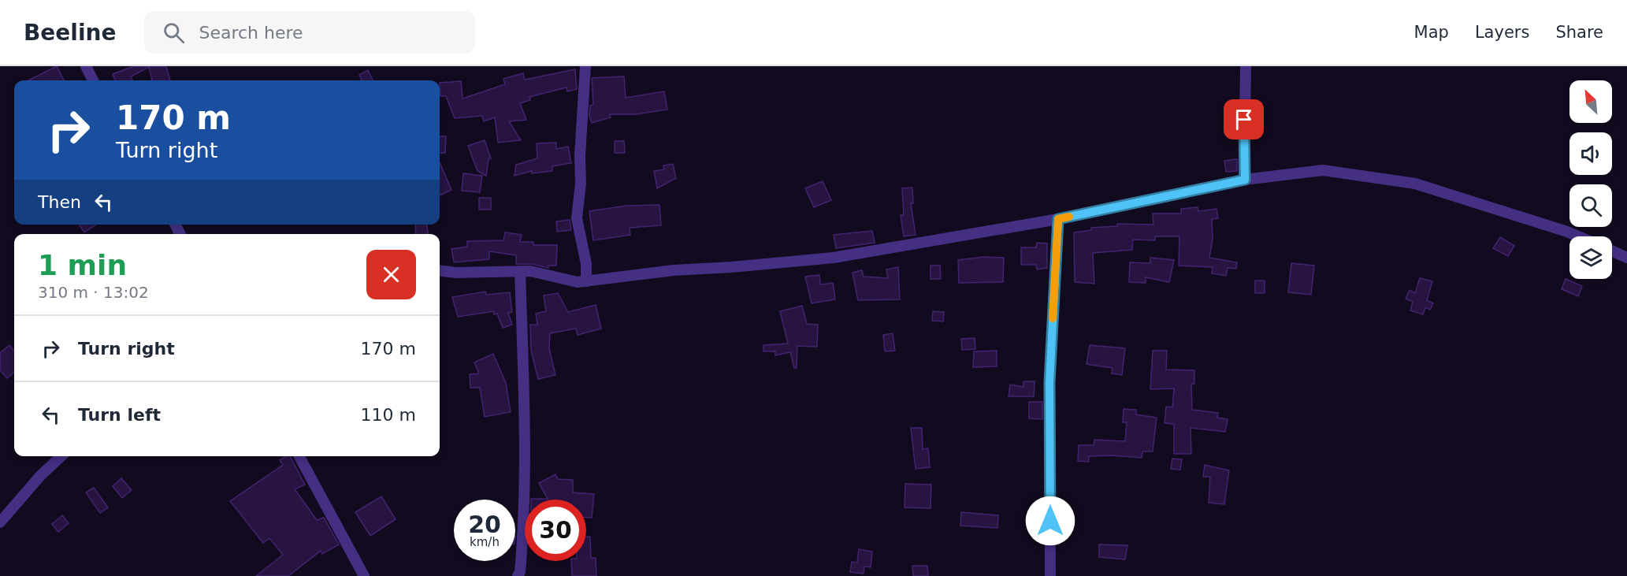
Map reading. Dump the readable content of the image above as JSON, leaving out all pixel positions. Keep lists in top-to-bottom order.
{
  "north": "top left",
  "page": {
    "header": "Beeline",
    "search": "Search here",
    "nav": ["Map", "Layers", "Share"],
    "turn": ["170 m", "Turn right"],
    "then": "Then",
    "heading": ["1 min", "310 m · 13:02"],
    "list": [
      {
        "name": "Turn right",
        "value": "170 m"
      },
      {
        "name": "Turn left",
        "value": "110 m"
      }
    ],
    "speed": "20 km/h",
    "limit": "30"
  }
}
